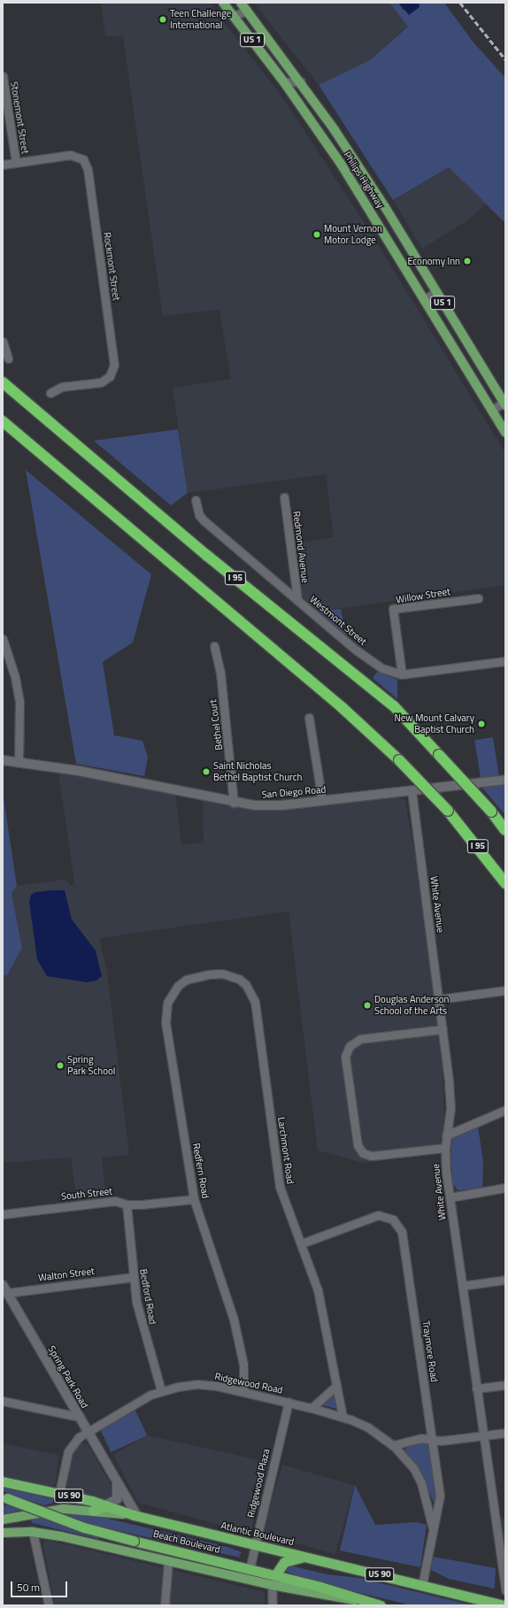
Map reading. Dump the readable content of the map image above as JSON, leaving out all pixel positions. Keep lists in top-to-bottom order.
{
  "streets": {
    "highway": [
      "I 95",
      "US 90",
      "Atlantic Boulevard",
      "Beach Boulevard"
    ],
    "main road": ["US 1", "Philips Highway"],
    "street": [
      "Stonemont Street",
      "Rockmont Street",
      "Redmond Avenue",
      "Willow Street",
      "Westmont Street",
      "Bethel Court",
      "San Diego Road",
      "White Avenue",
      "Larchmont Road",
      "Redfern Road",
      "South Street",
      "Walton Street",
      "Bedford Road",
      "Traymore Road",
      "Spring Park Road",
      "Ridgewood Road",
      "Ridgewood Plaza"
    ]
  },
  "crossings": [
    ["Stonemont Street", "Rockmont Street"],
    ["Redmond Avenue", "Westmont Street"],
    ["Willow Street", "Westmont Street"],
    ["Bethel Court", "San Diego Road"],
    ["San Diego Road", "White Avenue"],
    ["Larchmont Road", "Redfern Road"],
    ["Larchmont Road", "Traymore Road"],
    ["Larchmont Road", "Ridgewood Road"],
    ["Redfern Road", "South Street"],
    ["Redfern Road", "Ridgewood Road"],
    ["South Street", "Bedford Road"],
    ["Walton Street", "Bedford Road"],
    ["Walton Street", "Spring Park Road"],
    ["Bedford Road", "Ridgewood Road"],
    ["Traymore Road", "Ridgewood Road"],
    ["Traymore Road", "Atlantic Boulevard"],
    ["Spring Park Road", "Ridgewood Road"],
    ["Spring Park Road", "US 90"],
    ["Spring Park Road", "Atlantic Boulevard"],
    ["Ridgewood Road", "Ridgewood Plaza"],
    ["Ridgewood Road", "US 90"],
    ["Ridgewood Plaza", "Atlantic Boulevard"],
    ["Ridgewood Plaza", "Beach Boulevard"],
    ["US 90", "Atlantic Boulevard"],
    ["US 90", "Beach Boulevard"]
  ],
  "places": [
    "Teen Challenge International",
    "Mount Vernon Motor Lodge",
    "Economy Inn",
    "New Mount Calvary Baptist Church",
    "Saint Nicholas Bethel Baptist Church",
    "Douglas Anderson School of the Arts",
    "Spring Park School"
  ],
  "scale_bar": "50 m"
}
